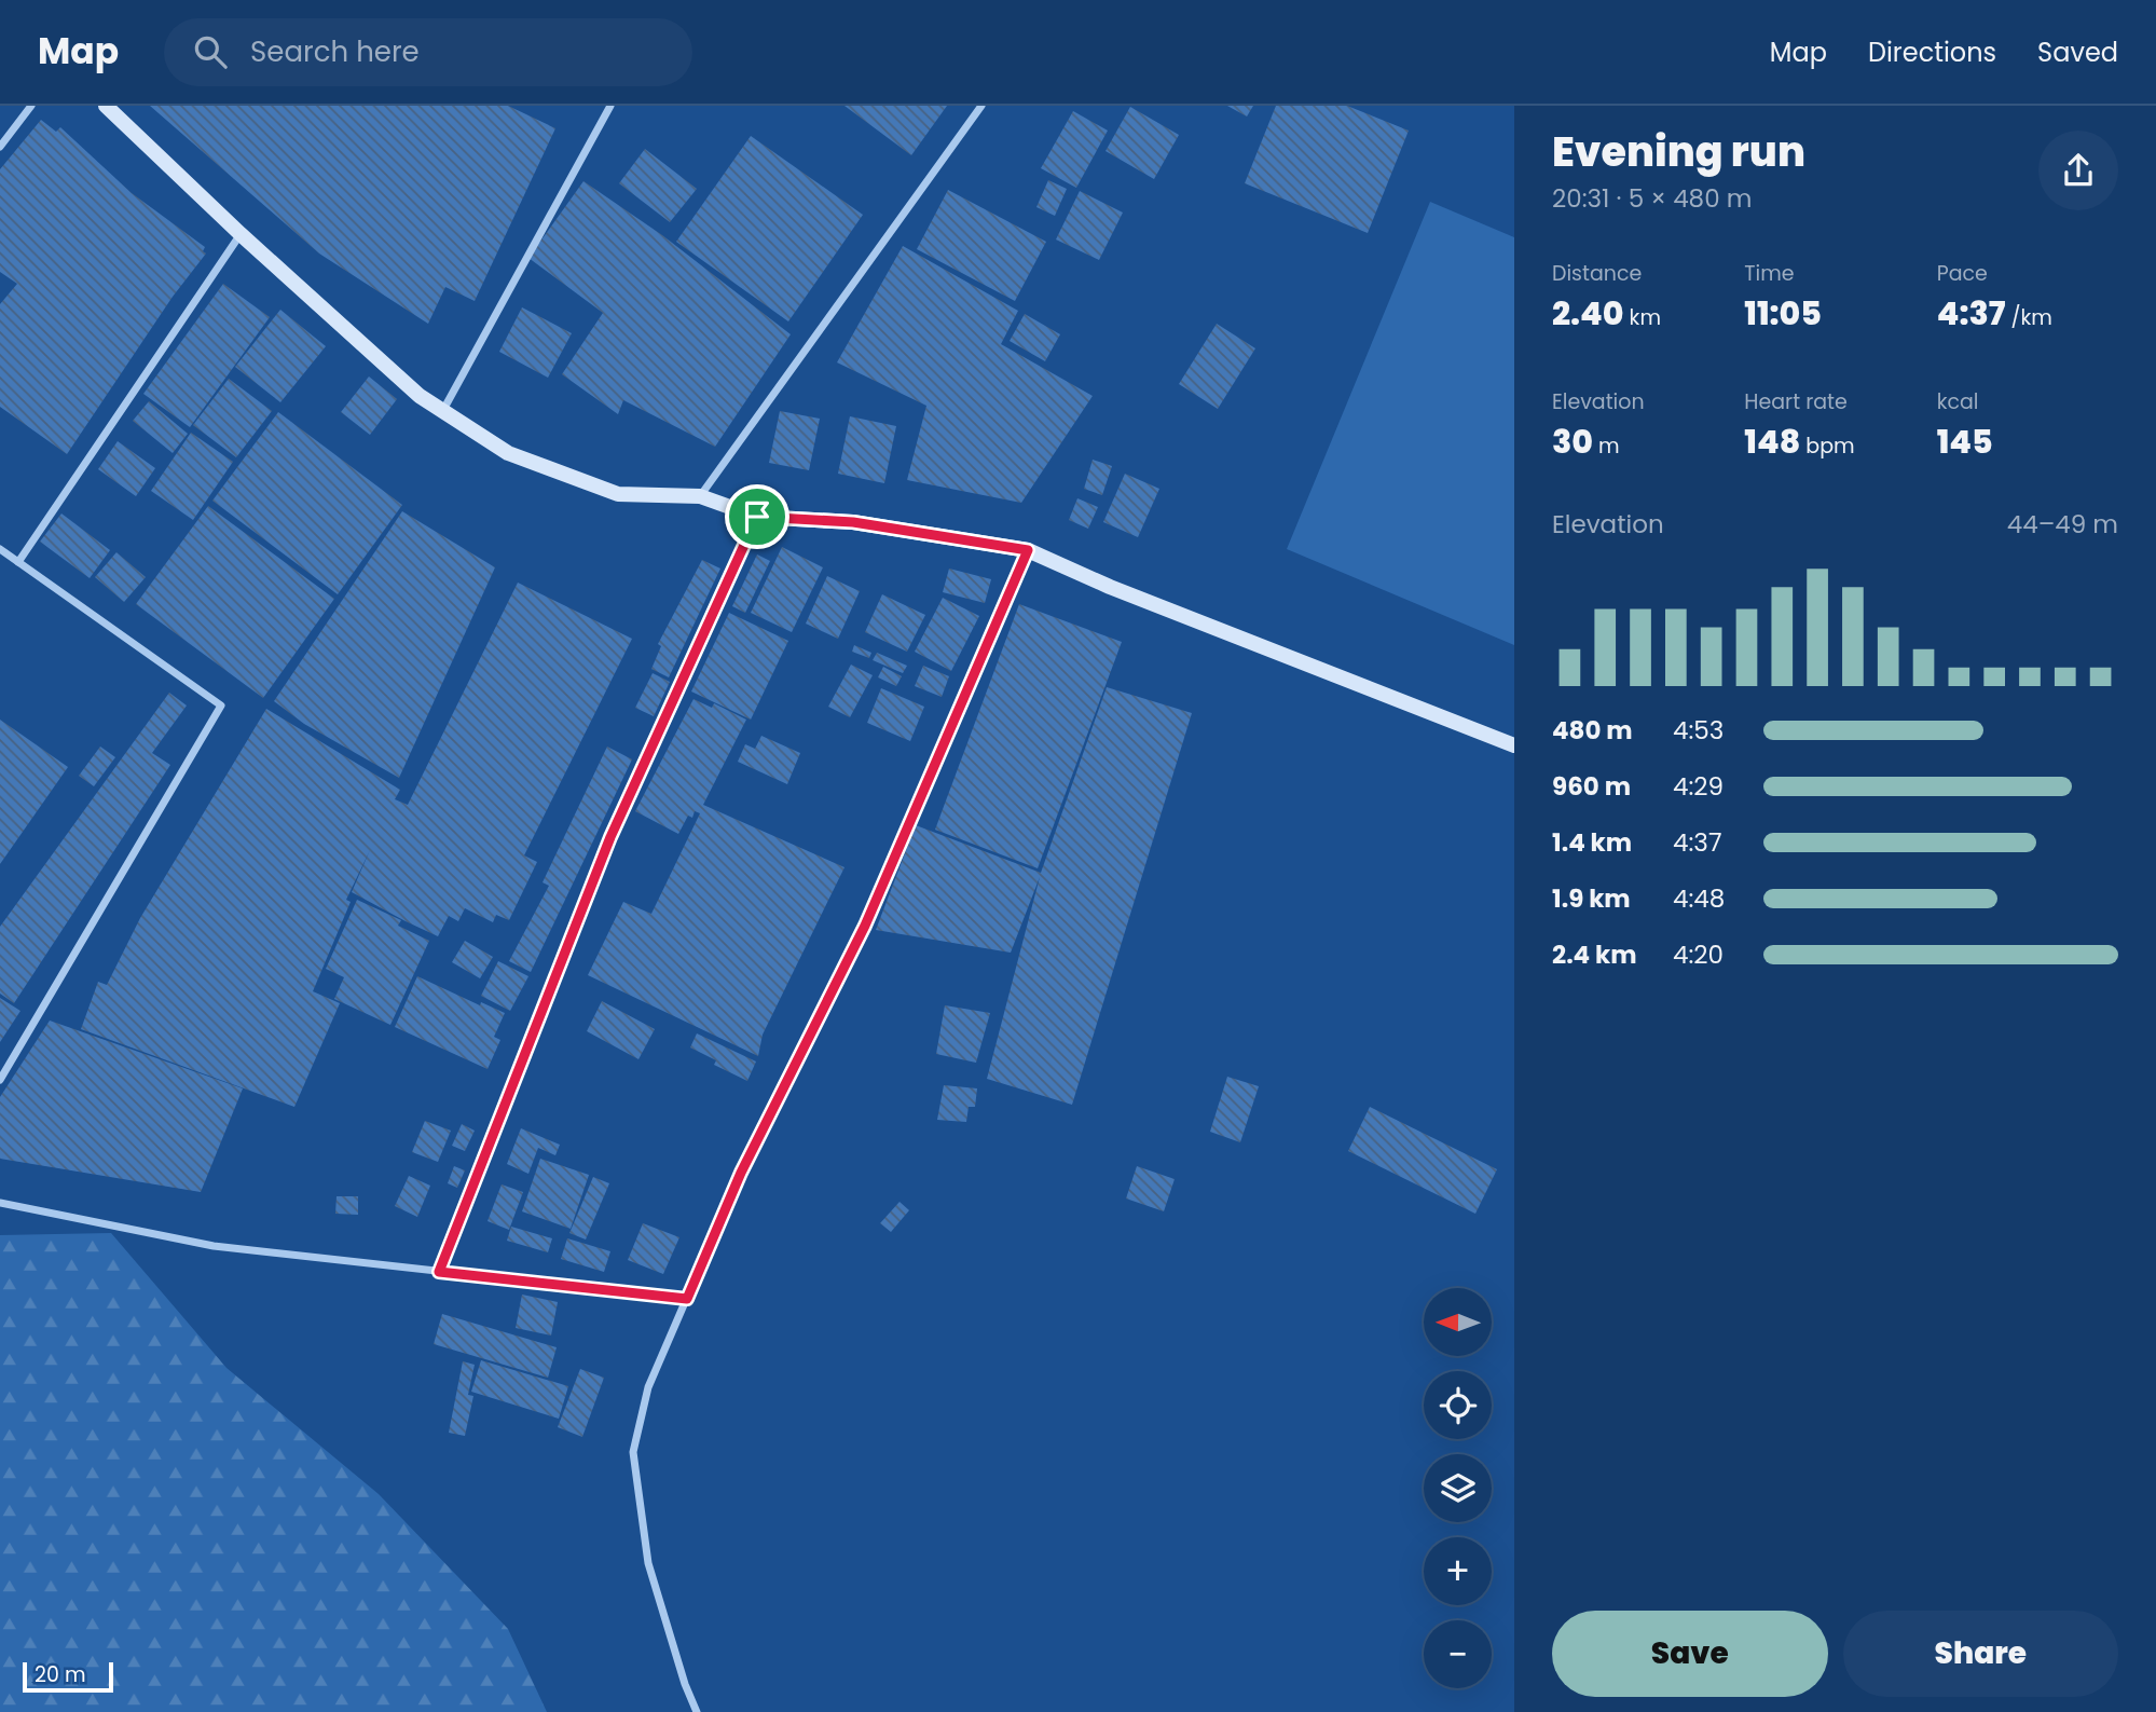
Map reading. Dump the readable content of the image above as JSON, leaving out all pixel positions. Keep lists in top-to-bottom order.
{
  "scale_bar": "20 m",
  "north": "left",
  "page": {
    "header": "Map",
    "search": "Search here",
    "nav": ["Map", "Directions", "Saved"],
    "heading": ["Evening run", "20:31 · 5 × 480 m"],
    "stats": [
      ["Distance", "2.40 km"],
      ["Time", "11:05"],
      ["Pace", "4:37 /km"],
      ["Elevation", "30 m"],
      ["Heart rate", "148 bpm"],
      ["kcal", "145"]
    ],
    "chart": ["Elevation", "44–49 m"],
    "list": [
      {
        "name": "480 m",
        "note": "4:53"
      },
      {
        "name": "960 m",
        "note": "4:29"
      },
      {
        "name": "1.4 km",
        "note": "4:37"
      },
      {
        "name": "1.9 km",
        "note": "4:48"
      },
      {
        "name": "2.4 km",
        "note": "4:20"
      }
    ],
    "map_buttons": ["+", "−"],
    "buttons": ["Save", "Share"],
    "scale": "20 m"
  }
}
